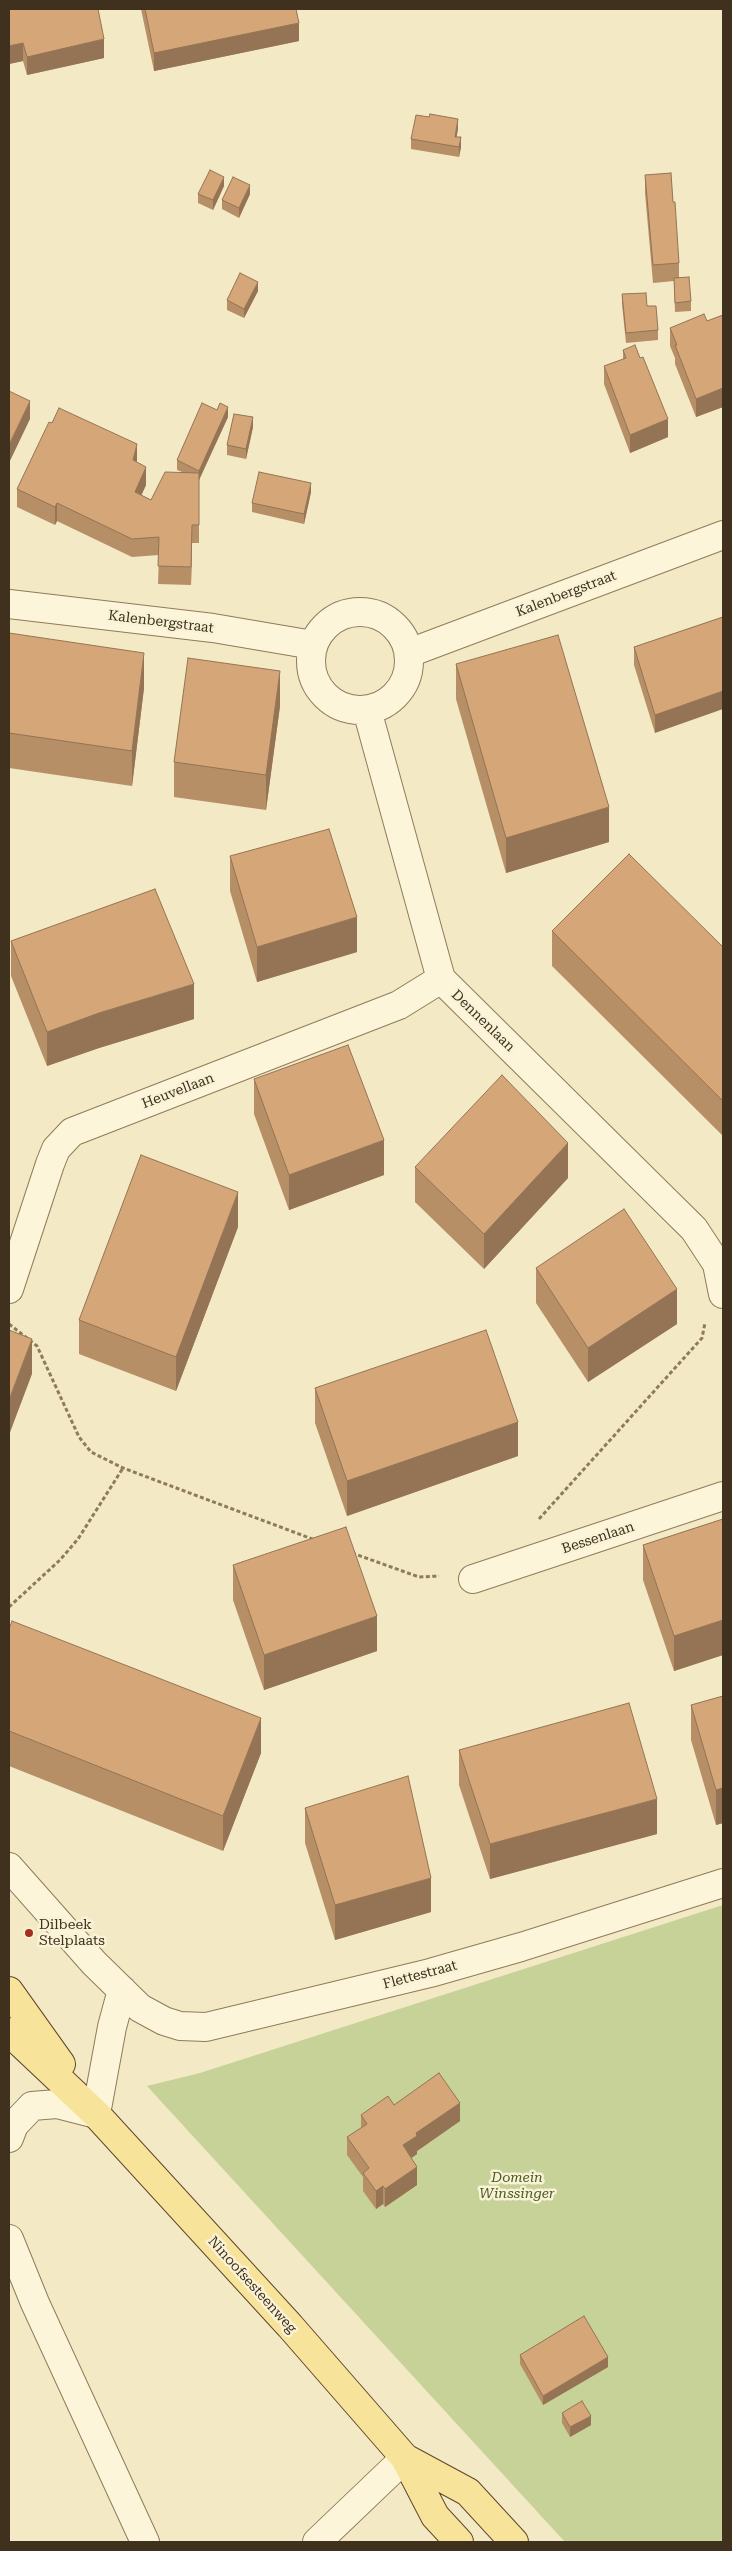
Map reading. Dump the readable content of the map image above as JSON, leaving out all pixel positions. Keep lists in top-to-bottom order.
{
  "streets": {
    "main road": ["Ninoofsesteenweg"],
    "street": [
      "Kalenbergstraat",
      "Dennenlaan",
      "Heuvellaan",
      "Bessenlaan",
      "Flettestraat"
    ]
  },
  "crossings": [
    ["Kalenbergstraat", "Dennenlaan"],
    ["Dennenlaan", "Heuvellaan"]
  ],
  "parks": ["Domein Winssinger"],
  "places": ["Dilbeek Stelplaats"]
}
